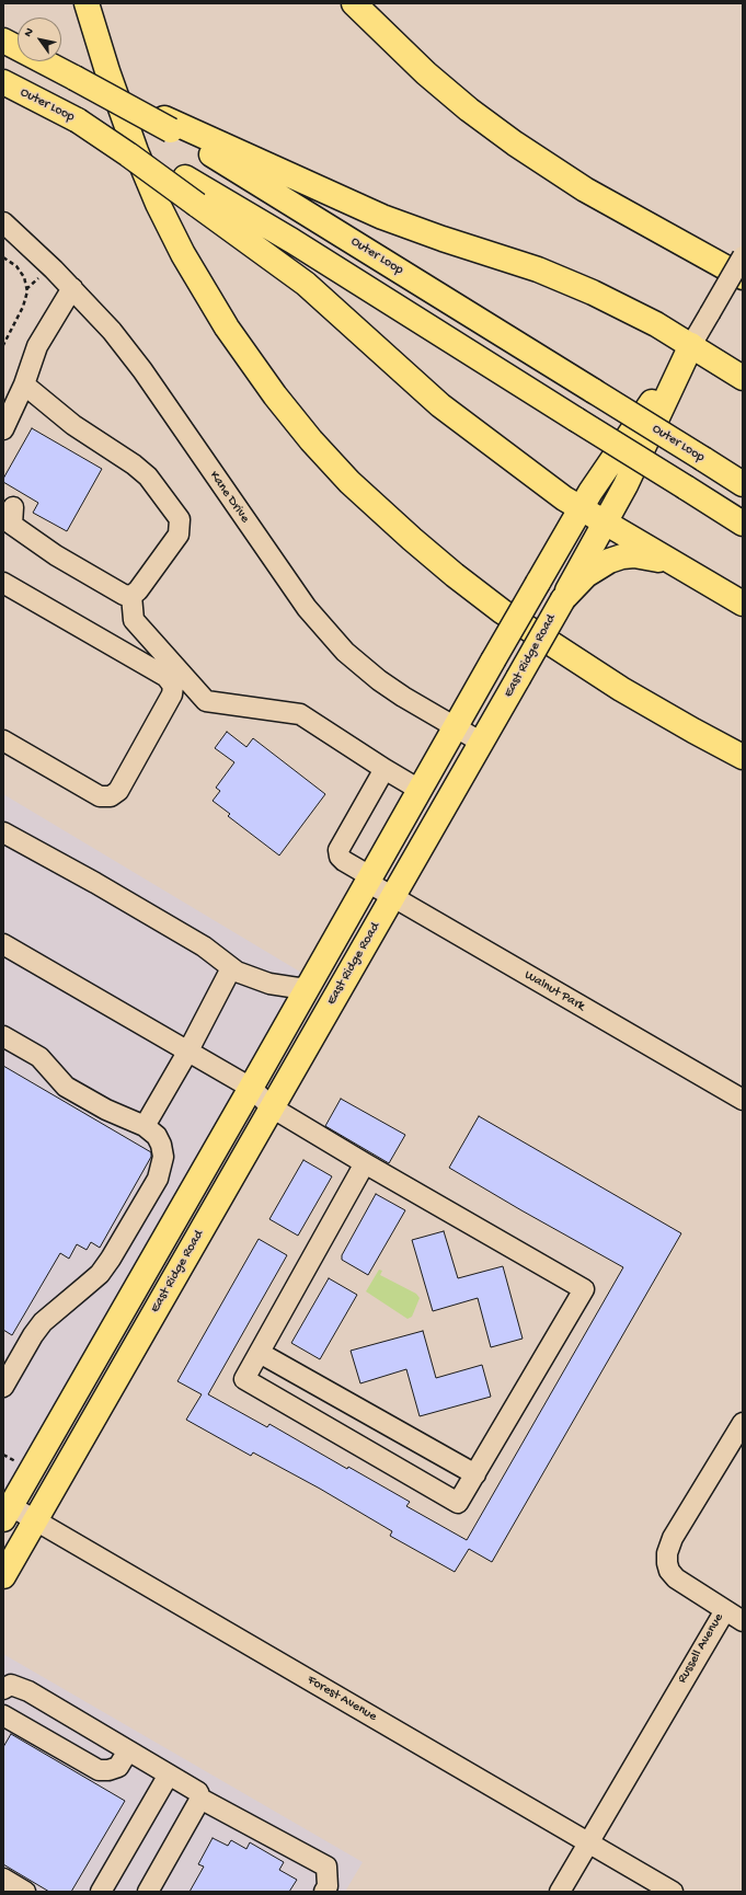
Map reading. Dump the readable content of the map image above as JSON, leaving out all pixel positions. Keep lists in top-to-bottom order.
{
  "streets": {
    "main road": ["Outer Loop", "East Ridge Road"],
    "street": [
      "Kane Drive",
      "Walnut Park",
      "Russell Avenue",
      "Forest Avenue"
    ]
  },
  "crossings": [
    ["Kane Drive", "East Ridge Road"],
    ["East Ridge Road", "Walnut Park"],
    ["East Ridge Road", "Forest Avenue"],
    ["Russell Avenue", "Forest Avenue"]
  ],
  "north": "top left"
}
